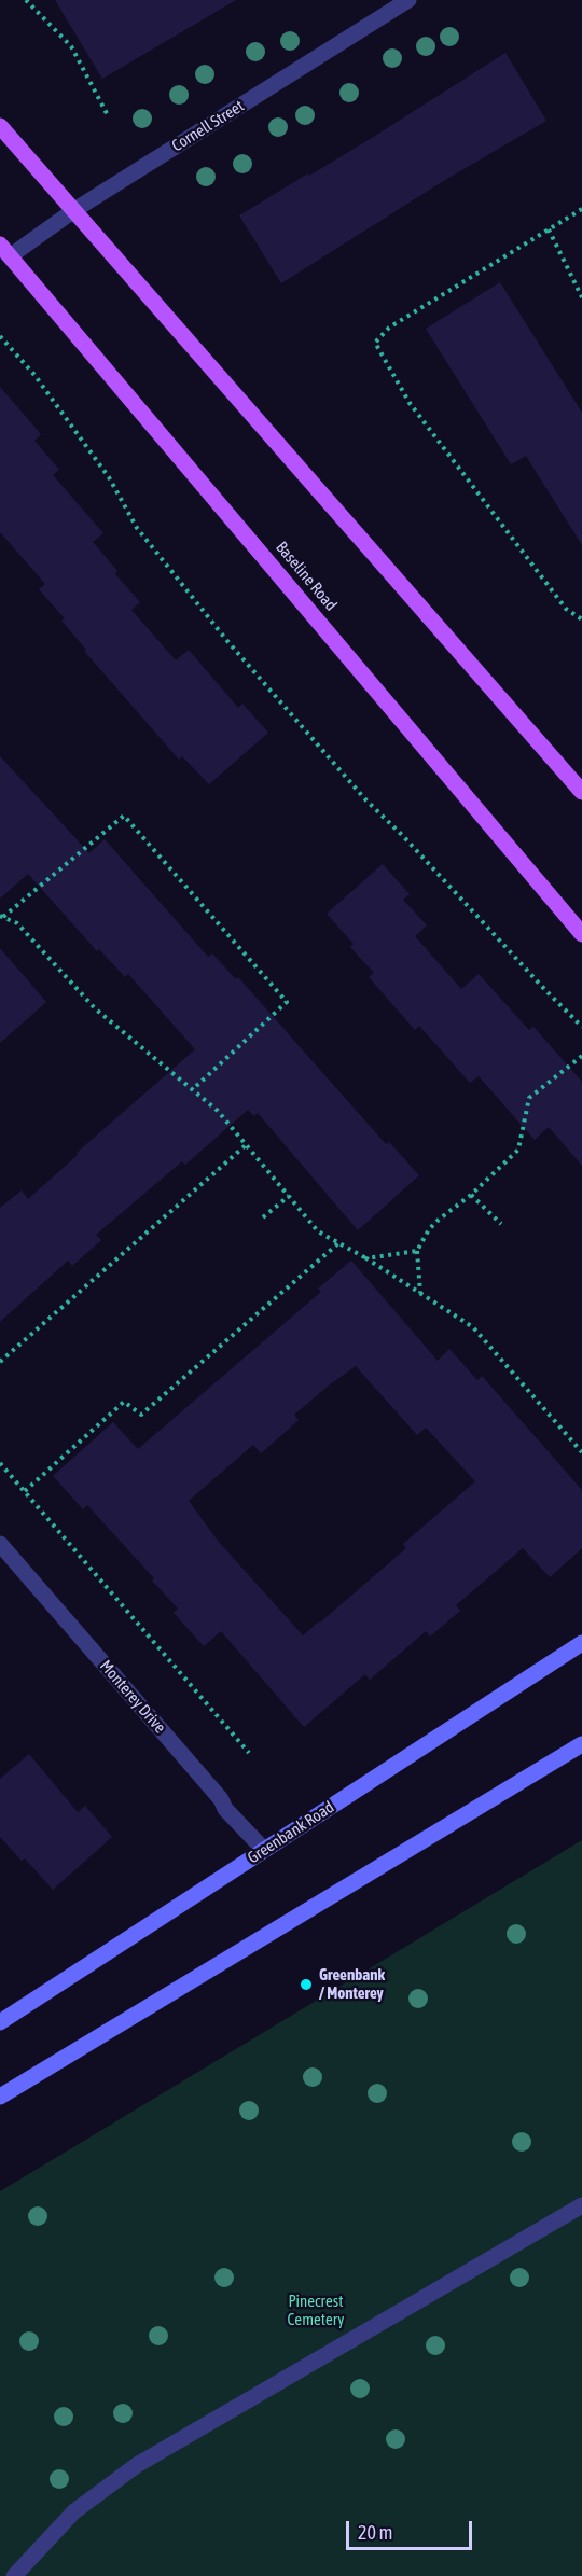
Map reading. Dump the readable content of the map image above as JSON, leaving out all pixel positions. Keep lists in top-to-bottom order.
{
  "streets": {
    "main road": ["Baseline Road", "Greenbank Road"],
    "street": ["Cornell Street", "Monterey Drive"]
  },
  "crossings": [
    ["Cornell Street", "Baseline Road"],
    ["Monterey Drive", "Greenbank Road"]
  ],
  "parks": ["Pinecrest Cemetery"],
  "places": ["Greenbank / Monterey"],
  "scale_bar": "20 m"
}
